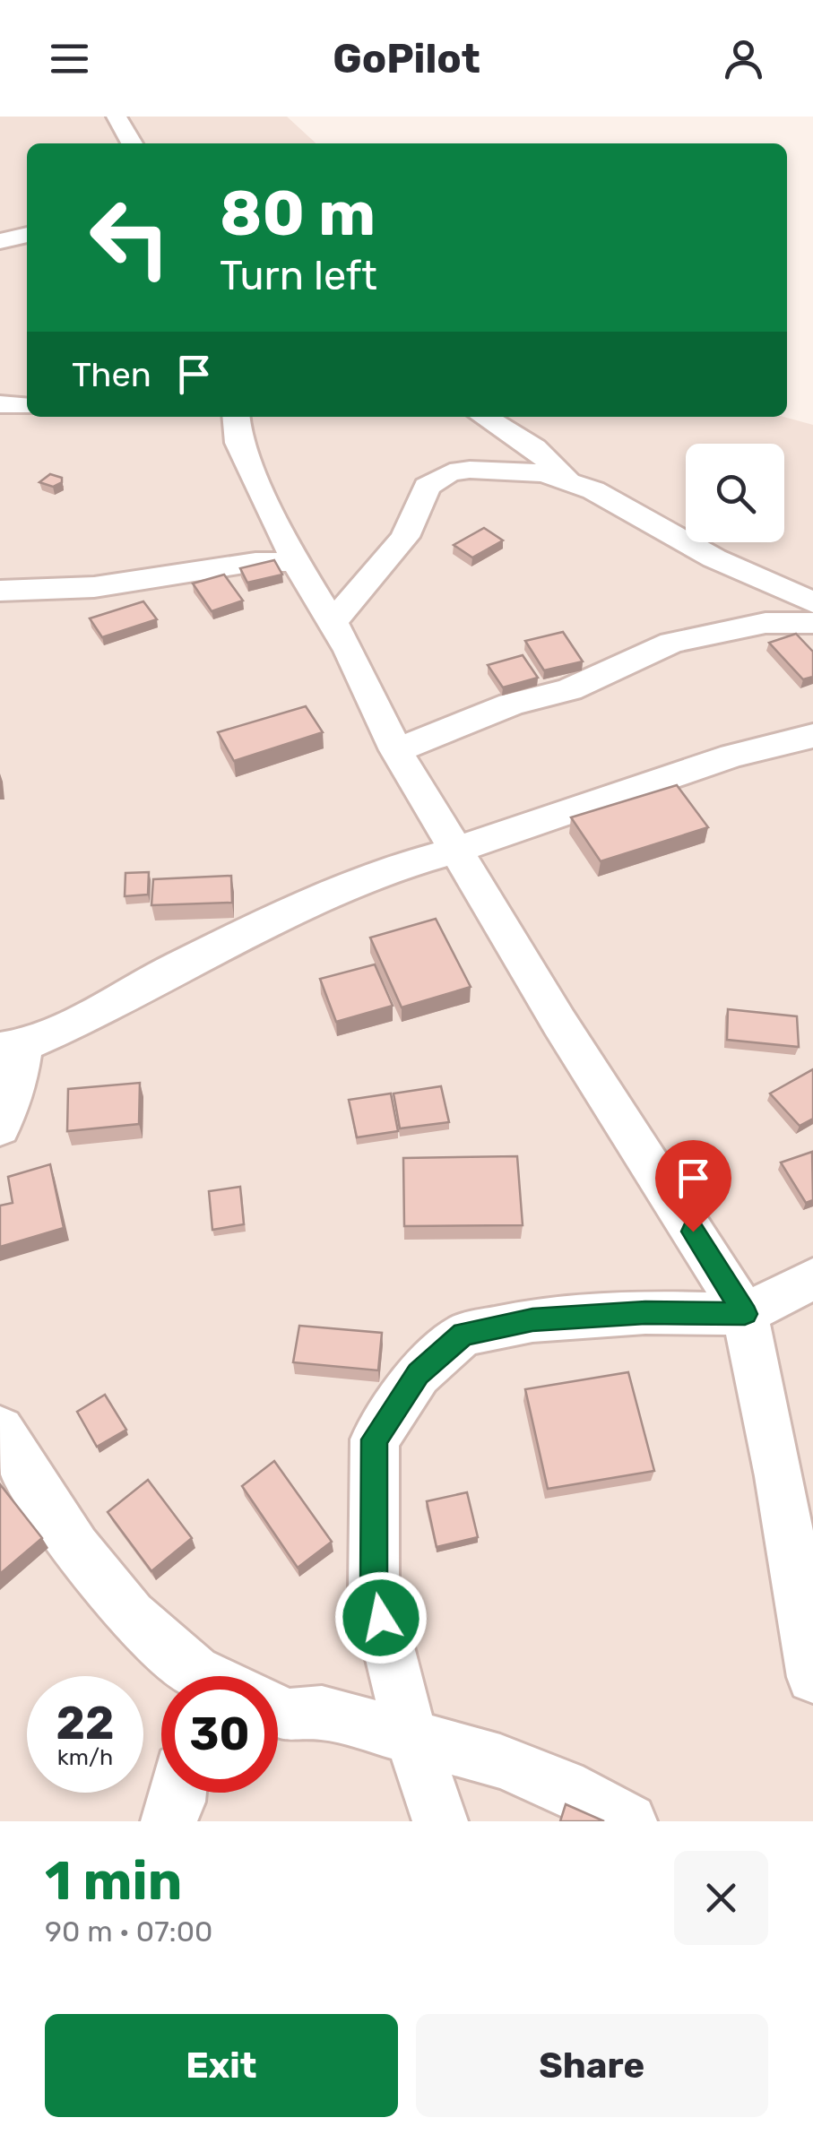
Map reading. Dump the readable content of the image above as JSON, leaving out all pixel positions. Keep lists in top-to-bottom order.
{
  "page": {
    "header": "GoPilot",
    "turn": ["80 m", "Turn left"],
    "then": "Then",
    "speed": "22 km/h",
    "limit": "30",
    "heading": ["1 min", "90 m · 07:00"],
    "buttons": ["Exit", "Share"]
  }
}
